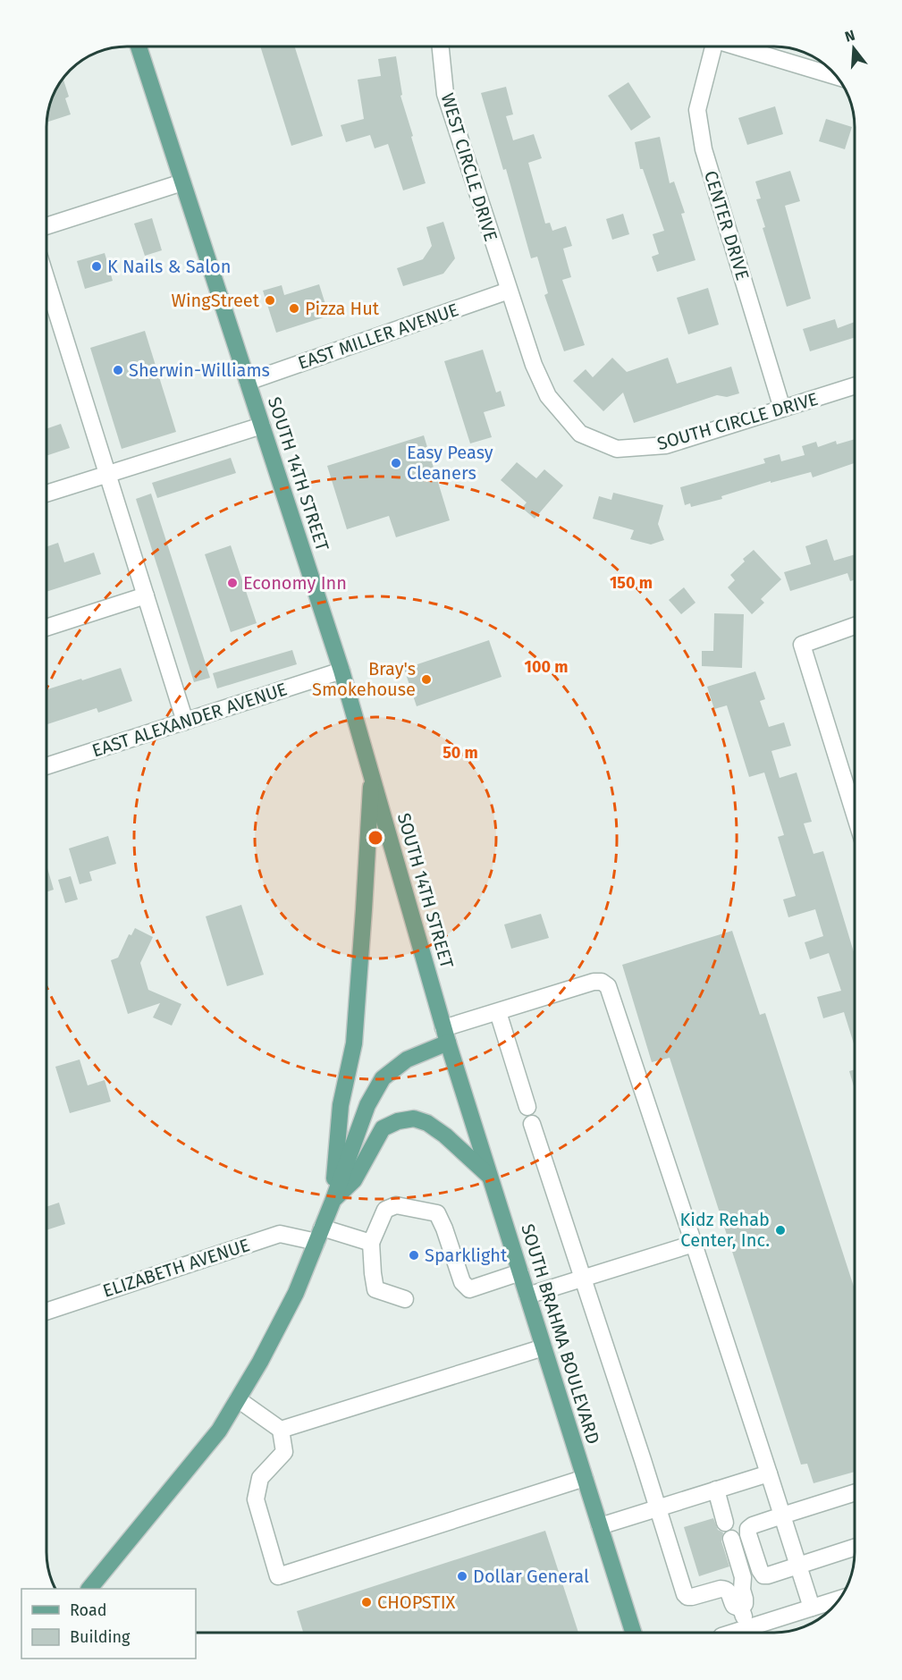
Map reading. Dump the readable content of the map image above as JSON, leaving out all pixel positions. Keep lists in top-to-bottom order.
{
  "streets": {
    "main road": ["SOUTH 14TH STREET", "SOUTH BRAHMA BOULEVARD"],
    "street": [
      "WEST CIRCLE DRIVE",
      "CENTER DRIVE",
      "EAST MILLER AVENUE",
      "SOUTH CIRCLE DRIVE",
      "EAST ALEXANDER AVENUE",
      "ELIZABETH AVENUE"
    ]
  },
  "crossings": [
    ["WEST CIRCLE DRIVE", "EAST MILLER AVENUE"],
    ["WEST CIRCLE DRIVE", "SOUTH CIRCLE DRIVE"],
    ["CENTER DRIVE", "SOUTH CIRCLE DRIVE"],
    ["EAST MILLER AVENUE", "SOUTH CIRCLE DRIVE"],
    ["EAST MILLER AVENUE", "SOUTH 14TH STREET"],
    ["SOUTH 14TH STREET", "EAST ALEXANDER AVENUE"],
    ["SOUTH 14TH STREET", "SOUTH BRAHMA BOULEVARD"]
  ],
  "places": [
    "K Nails & Salon",
    "WingStreet",
    "Pizza Hut",
    "Sherwin-Williams",
    "Easy Peasy Cleaners",
    "Economy Inn",
    "Bray's Smokehouse",
    "Kidz Rehab Center, Inc.",
    "Sparklight",
    "Dollar General",
    "CHOPSTIX"
  ],
  "legend": ["Road", "Building"],
  "north": "top",
  "rings": ["150 m", "100 m", "50 m"]
}
